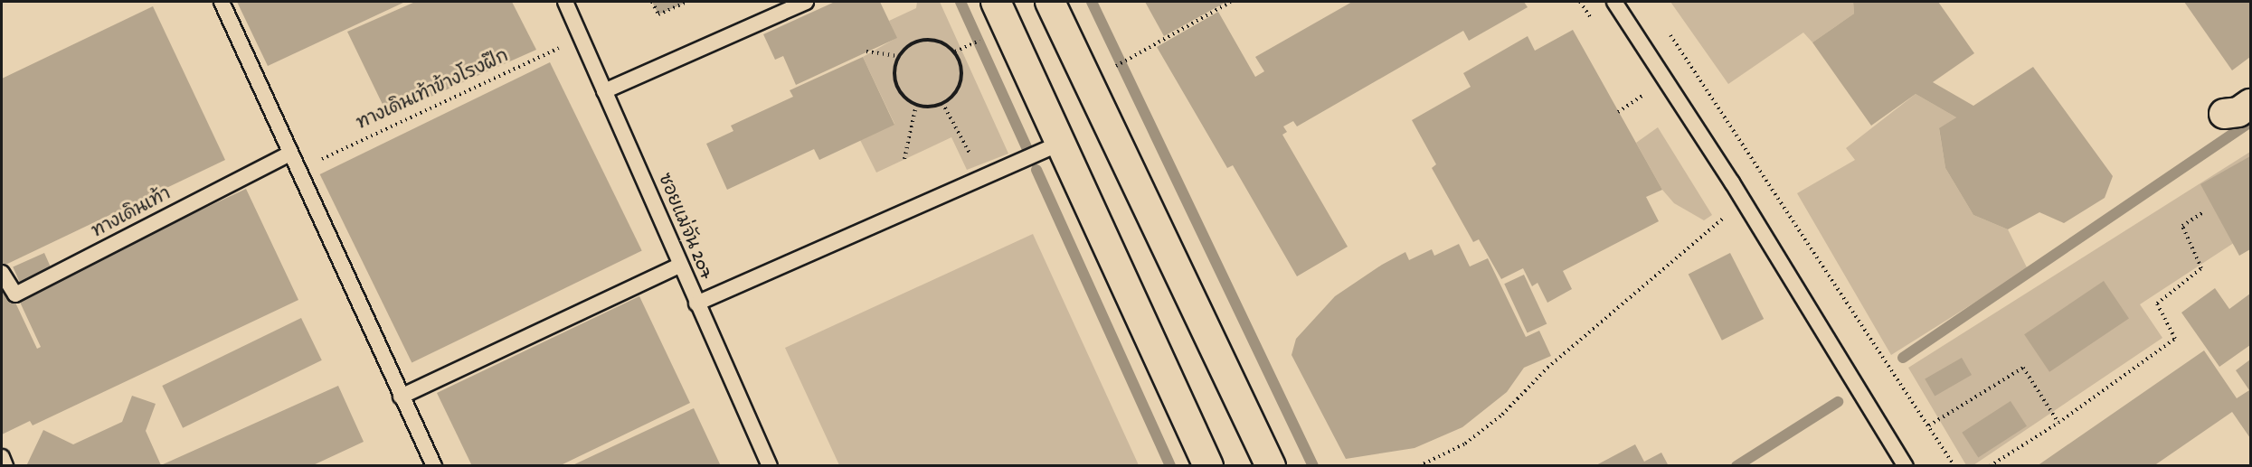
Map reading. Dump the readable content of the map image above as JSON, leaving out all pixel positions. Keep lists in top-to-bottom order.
{
  "streets": {
    "lane": ["ทางเดินเท้า", "ซอยแม่จัน 207"],
    "path": ["ทางเดินเท้าข้างโรงฝึก"]
  },
  "crossings": [
    ["ทางเดินเท้าข้างโรงฝึก", "ซอยแม่จัน 207"]
  ]
}
